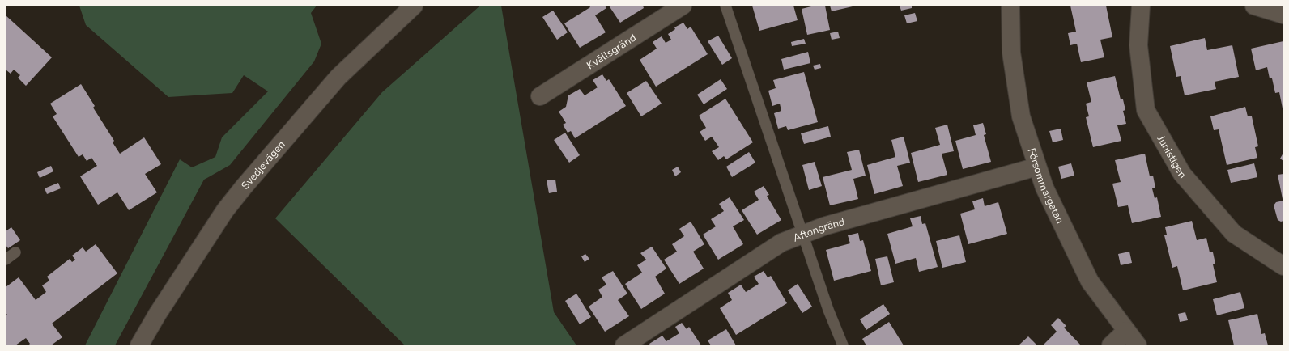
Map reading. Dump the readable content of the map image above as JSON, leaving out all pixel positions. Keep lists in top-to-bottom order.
{
  "streets": {
    "street": [
      "Kvällsgränd",
      "Junistigen",
      "Svedjevägen",
      "Försommargatan",
      "Aftongränd"
    ]
  },
  "crossings": [
    ["Försommargatan", "Aftongränd"]
  ]
}
